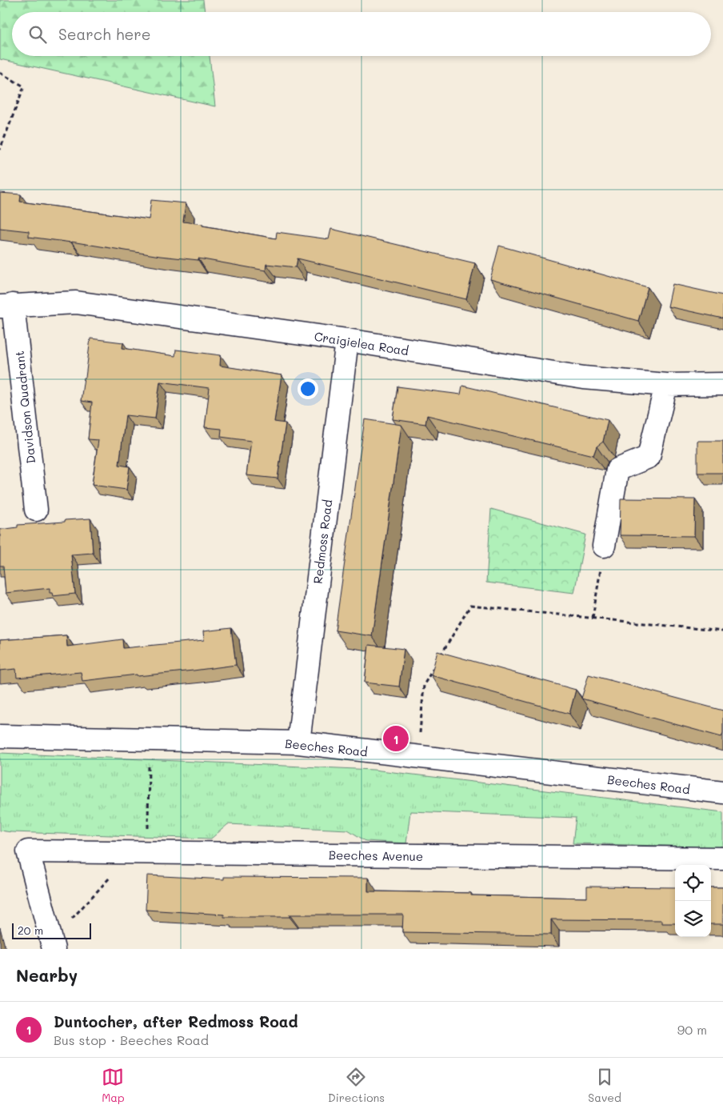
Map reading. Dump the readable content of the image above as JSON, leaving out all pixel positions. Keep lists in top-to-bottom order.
{
  "streets": {
    "street": [
      "Craigielea Road",
      "Davidson Quadrant",
      "Redmoss Road",
      "Beeches Road",
      "Beeches Avenue"
    ]
  },
  "crossings": [
    ["Craigielea Road", "Davidson Quadrant"],
    ["Craigielea Road", "Redmoss Road"],
    ["Redmoss Road", "Beeches Road"]
  ],
  "scale_bar": "20 m",
  "page": {
    "search": "Search here",
    "pins": "1",
    "scale": "20 m",
    "heading": "Nearby",
    "list": [
      {
        "mark": "1",
        "name": "Duntocher, after Redmoss Road",
        "note": "Bus stop · Beeches Road",
        "value": "90 m"
      }
    ],
    "nav": ["Map", "Directions", "Saved"]
  }
}
